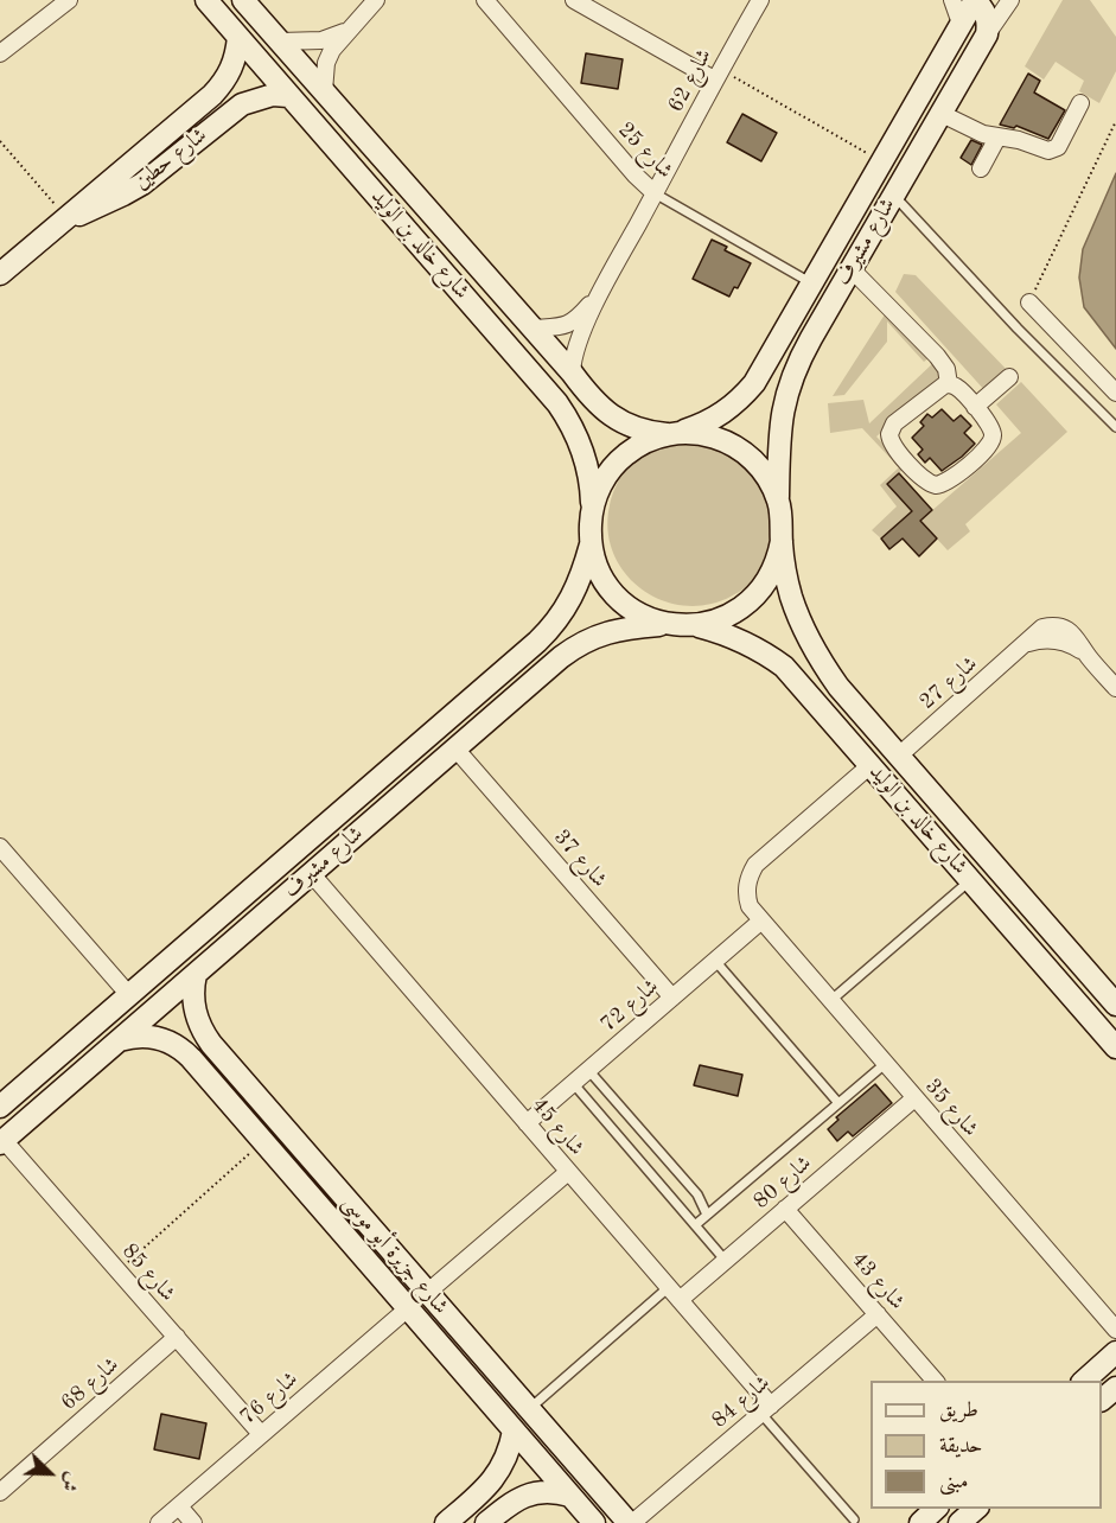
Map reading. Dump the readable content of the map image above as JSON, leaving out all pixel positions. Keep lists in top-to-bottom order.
{
  "streets": {
    "main road": [
      "شارع حطين",
      "شارع مشيرف",
      "شارع خالد بن الوليد",
      "شارع جزيرة أبو موسى"
    ],
    "street": [
      "شارع 62",
      "شارع 25",
      "شارع 27",
      "شارع 37",
      "شارع 72",
      "شارع 35",
      "شارع 45",
      "شارع 80",
      "شارع 85",
      "شارع 43",
      "شارع 68",
      "شارع 76",
      "شارع 84"
    ]
  },
  "crossings": [
    ["شارع 62", "شارع 25"],
    ["شارع 62", "شارع خالد بن الوليد"],
    ["شارع 25", "شارع مشيرف"],
    ["شارع حطين", "شارع خالد بن الوليد"],
    ["شارع مشيرف", "شارع خالد بن الوليد"],
    ["شارع مشيرف", "شارع 37"],
    ["شارع مشيرف", "شارع 45"],
    ["شارع مشيرف", "شارع جزيرة أبو موسى"],
    ["شارع مشيرف", "شارع 85"],
    ["شارع خالد بن الوليد", "شارع 27"],
    ["شارع 37", "شارع 72"],
    ["شارع 72", "شارع 35"],
    ["شارع 72", "شارع 45"],
    ["شارع 35", "شارع 80"],
    ["شارع 45", "شارع 80"],
    ["شارع 45", "شارع 84"],
    ["شارع 80", "شارع 43"],
    ["شارع جزيرة أبو موسى", "شارع 76"],
    ["شارع جزيرة أبو موسى", "شارع 84"],
    ["شارع 85", "شارع 68"],
    ["شارع 85", "شارع 76"],
    ["شارع 43", "شارع 84"]
  ],
  "legend": ["طريق", "حديقة", "مبنى"],
  "north": "bottom right"
}
